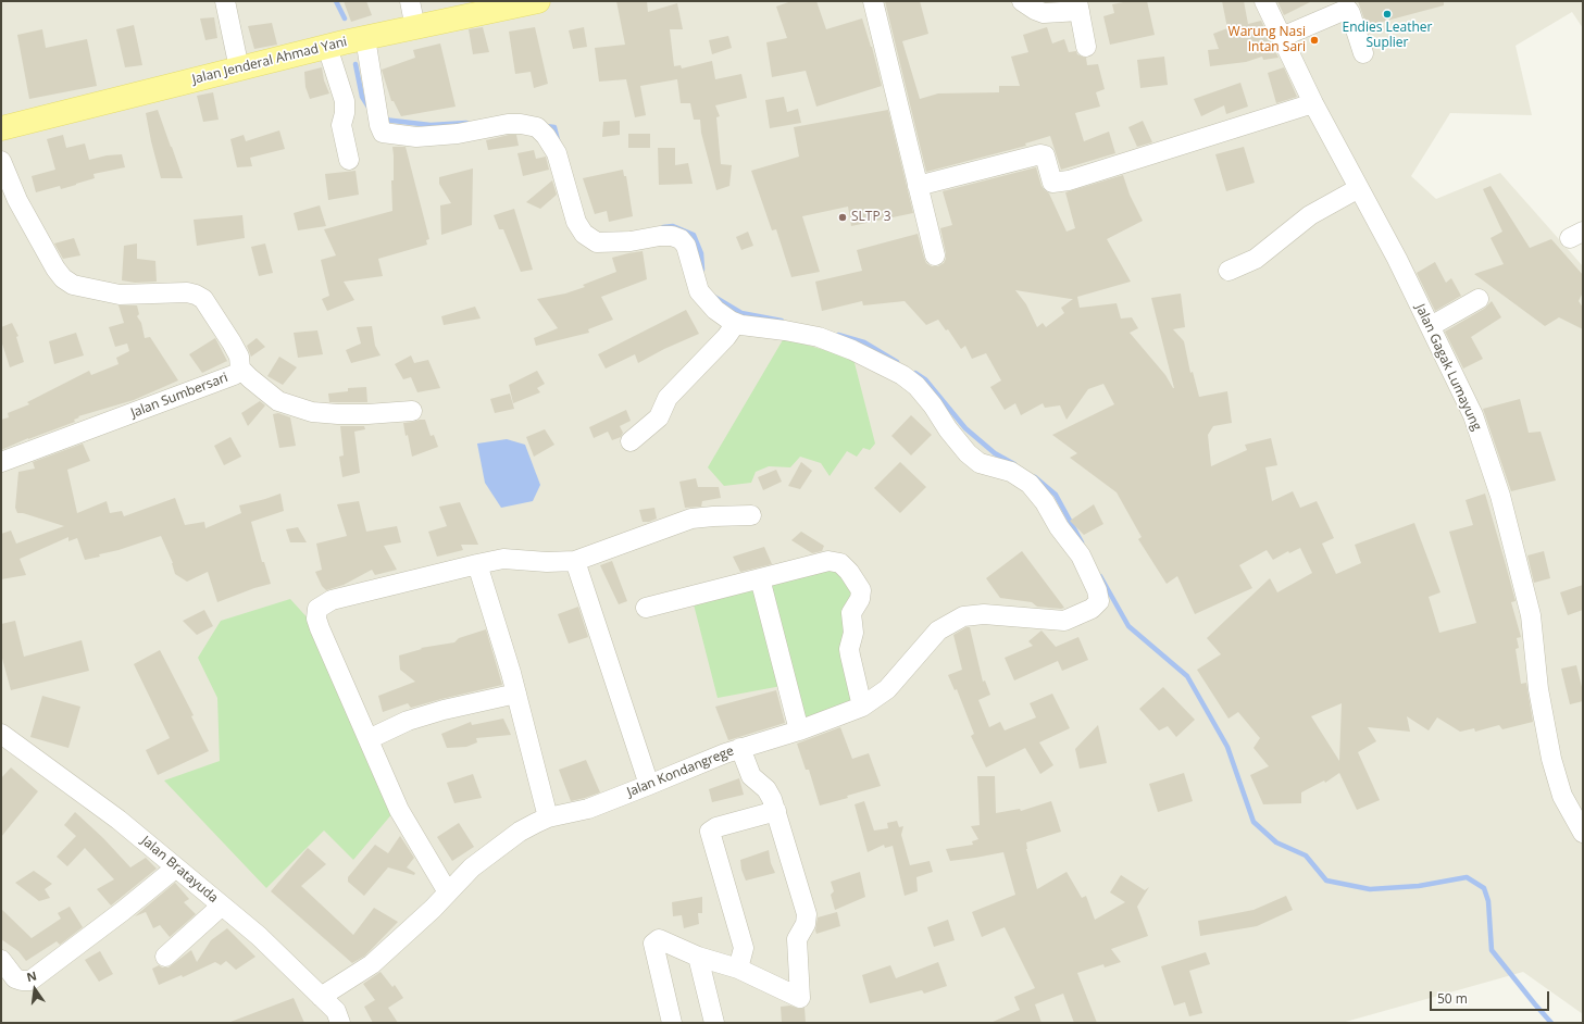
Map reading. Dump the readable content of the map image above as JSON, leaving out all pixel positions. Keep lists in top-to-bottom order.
{
  "streets": {
    "main road": ["Jalan Jenderal Ahmad Yani"],
    "street": [
      "Jalan Gagak Lumayung",
      "Jalan Sumbersari",
      "Jalan Kondangrege",
      "Jalan Bratayuda"
    ]
  },
  "crossings": [
    ["Jalan Kondangrege", "Jalan Bratayuda"]
  ],
  "places": ["Endies Leather Suplier", "Warung Nasi Intan Sari", "SLTP 3"],
  "scale_bar": "50 m",
  "north": "top"
}
